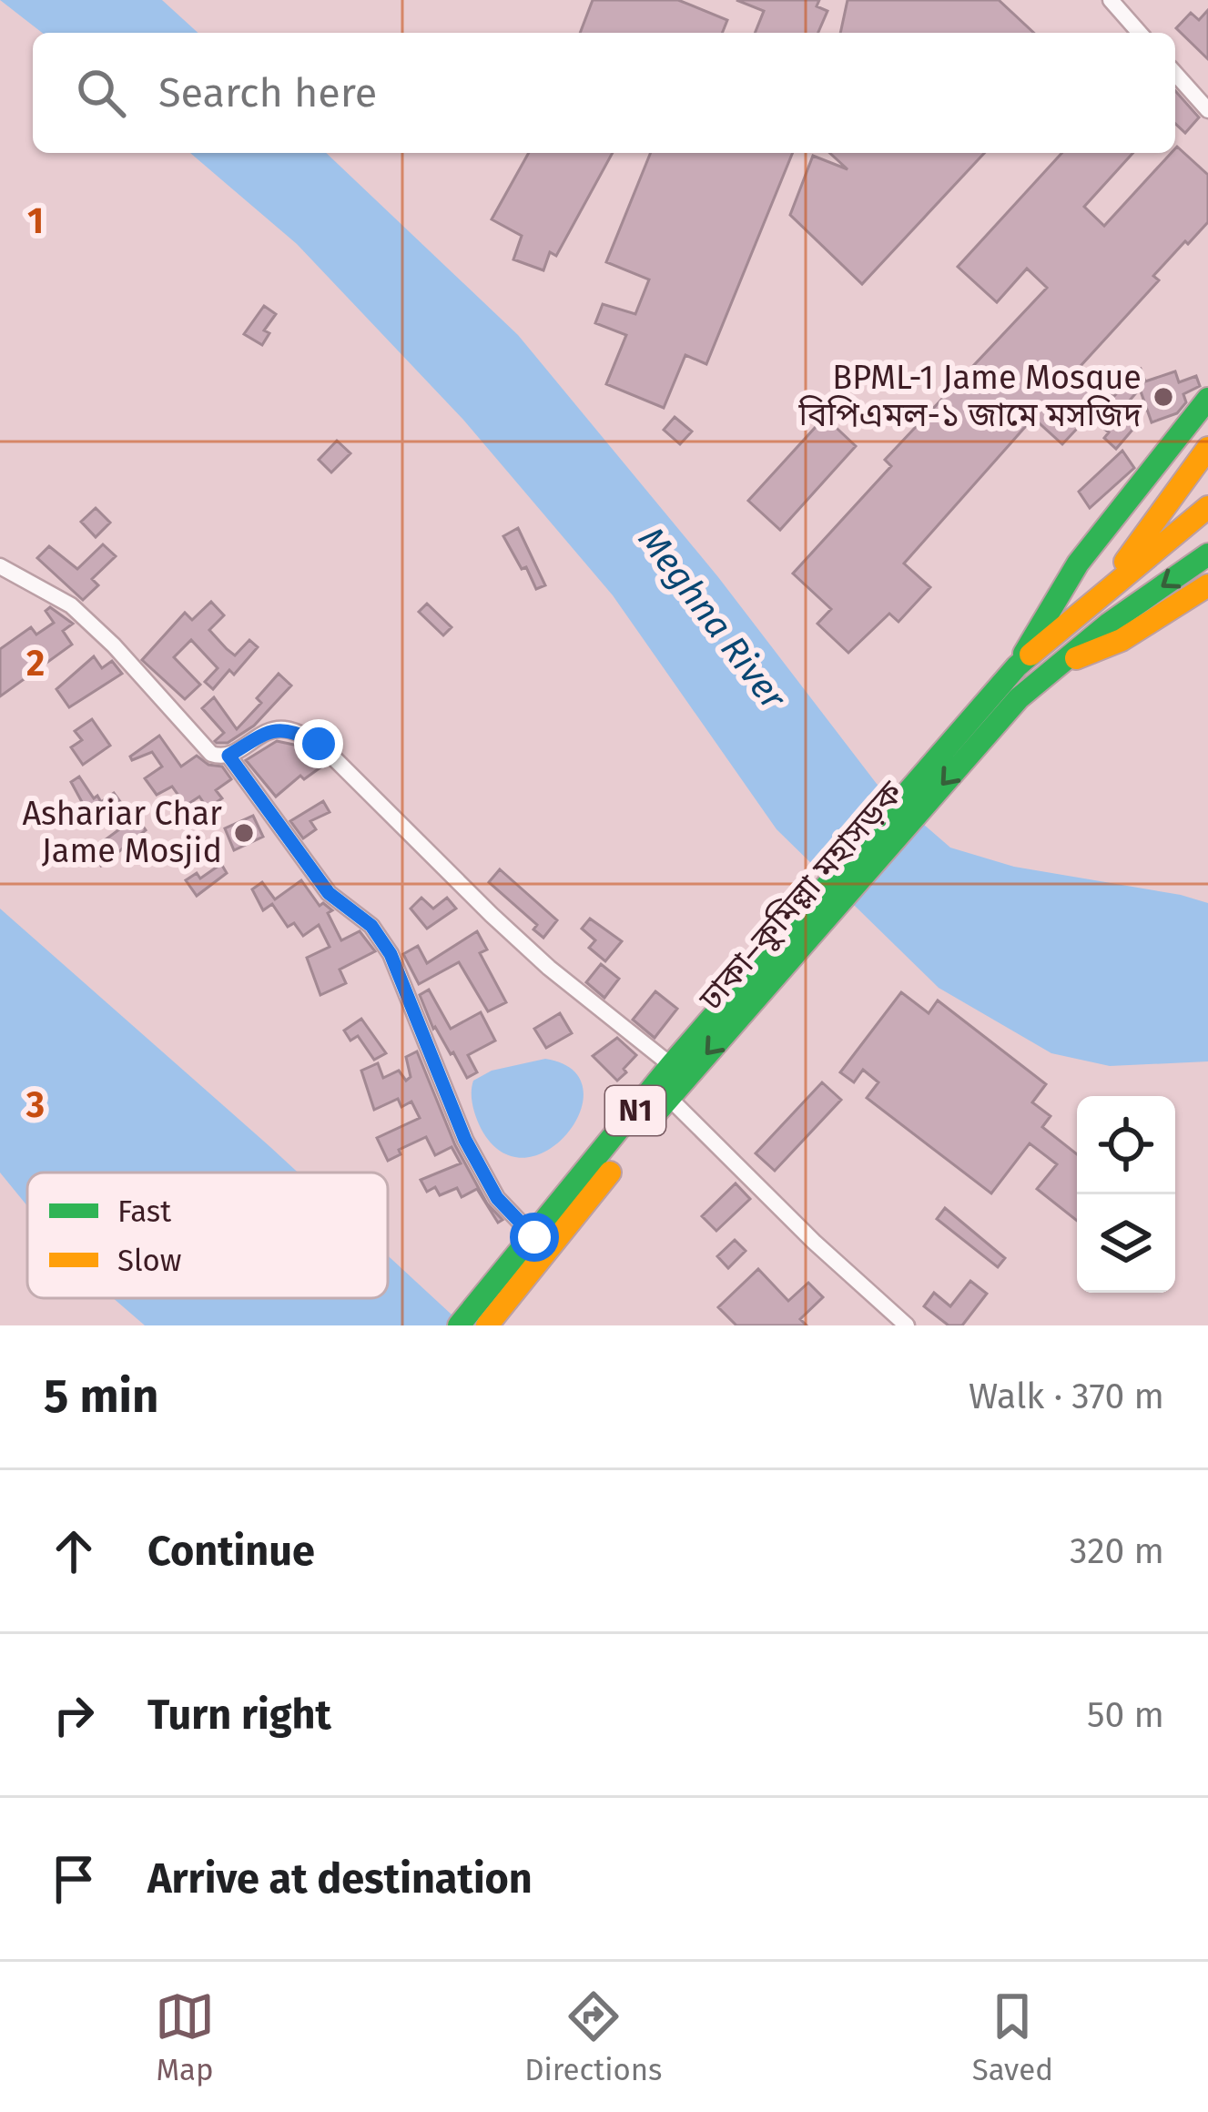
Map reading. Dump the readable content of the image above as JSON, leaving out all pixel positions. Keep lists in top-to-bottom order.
{
  "streets": {
    "main road": ["ঢাকা–কুমিল্লা মহাসড়ক", "N1"]
  },
  "water": ["Meghna River"],
  "places": ["BPML-1 Jame Mosque বিপিএমল-১ জামে মসজিদ", "Ashariar Char Jame Mosjid"],
  "legend": ["Fast", "Slow"],
  "page": {
    "search": "Search here",
    "heading": ["5 min", "Walk · 370 m"],
    "list": [
      ["Continue", "320 m"],
      ["Turn right", "50 m"],
      "Arrive at destination"
    ],
    "nav": ["Map", "Directions", "Saved"]
  },
  "grid": {
    "rows": ["1", "2", "3"]
  }
}
